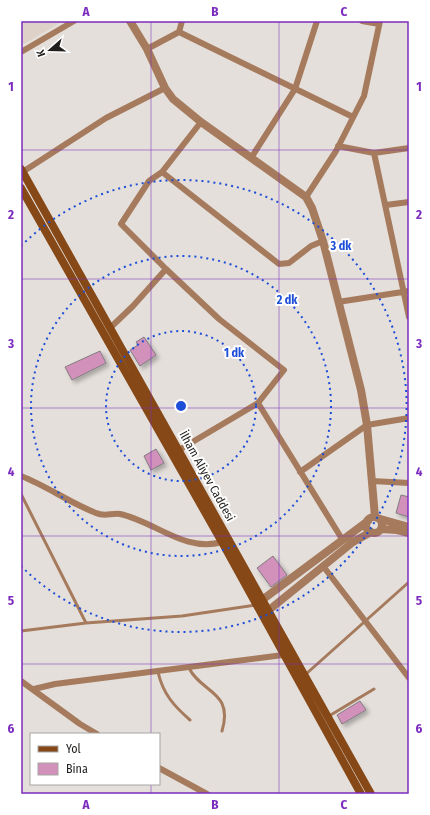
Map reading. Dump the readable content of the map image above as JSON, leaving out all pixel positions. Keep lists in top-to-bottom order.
{
  "streets": {
    "main road": ["İlham Aliyev Caddesi"]
  },
  "legend": ["Yol", "Bina"],
  "north": "left",
  "grid": {
    "columns": ["A", "B", "C"],
    "rows": [
      "1",
      "2",
      "3",
      "4",
      "5",
      "6"
    ]
  },
  "rings": ["3 dk", "2 dk", "1 dk"]
}
